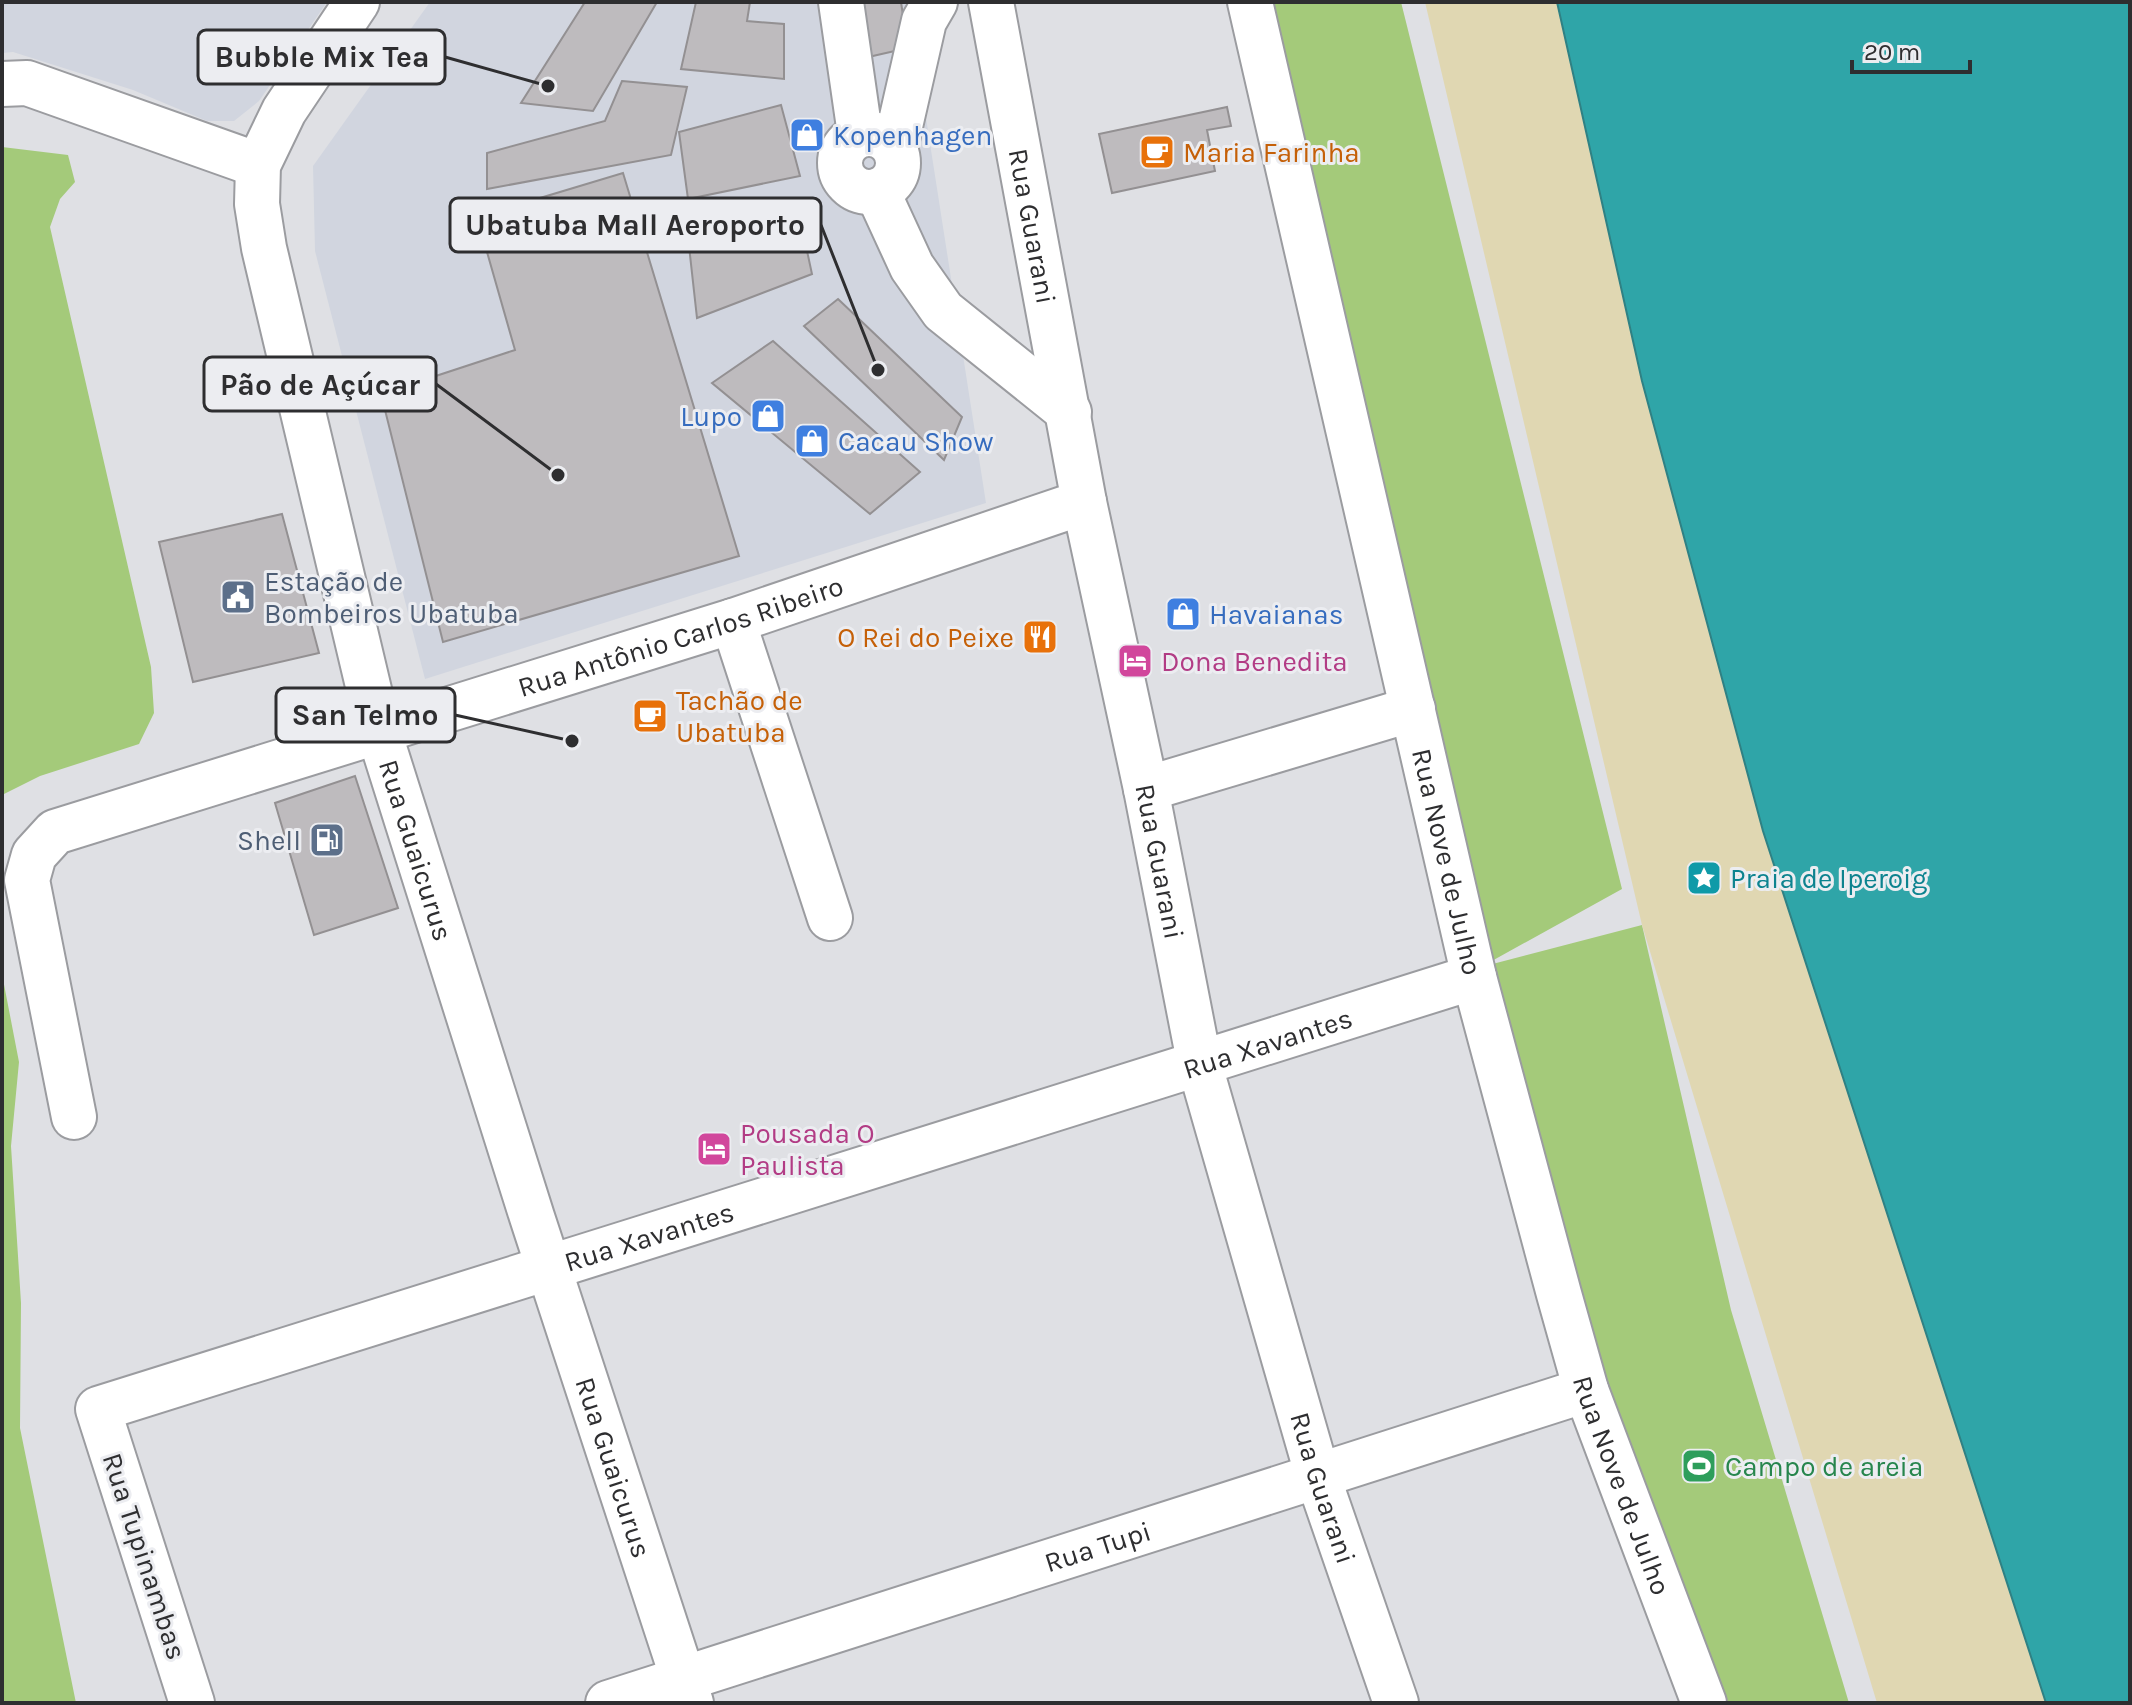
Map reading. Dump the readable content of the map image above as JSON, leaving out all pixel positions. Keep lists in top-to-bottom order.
{
  "streets": {
    "street": [
      "Rua Guarani",
      "Rua Antônio Carlos Ribeiro",
      "Rua Guaicurus",
      "Rua Nove de Julho",
      "Rua Xavantes",
      "Rua Tupi",
      "Rua Tupinambas"
    ]
  },
  "crossings": [
    ["Rua Guarani", "Rua Antônio Carlos Ribeiro"],
    ["Rua Guarani", "Rua Xavantes"],
    ["Rua Guarani", "Rua Tupi"],
    ["Rua Antônio Carlos Ribeiro", "Rua Guaicurus"],
    ["Rua Guaicurus", "Rua Xavantes"],
    ["Rua Guaicurus", "Rua Tupi"],
    ["Rua Nove de Julho", "Rua Xavantes"],
    ["Rua Nove de Julho", "Rua Tupi"],
    ["Rua Xavantes", "Rua Tupinambas"]
  ],
  "places": {
    "other": [
      "Bubble Mix Tea",
      "Ubatuba Mall Aeroporto",
      "Pão de Açúcar",
      "San Telmo"
    ],
    "shop": [
      "Kopenhagen",
      "Lupo",
      "Cacau Show",
      "Havaianas"
    ],
    "cafe": ["Maria Farinha", "Tachão de Ubatuba"],
    "public building": ["Estação de Bombeiros Ubatuba"],
    "restaurant": ["O Rei do Peixe"],
    "hotel": ["Dona Benedita", "Pousada O Paulista"],
    "fuel station": ["Shell"],
    "place": ["Praia de Iperoig"],
    "sports": ["Campo de areia"]
  },
  "scale_bar": "20 m"
}
